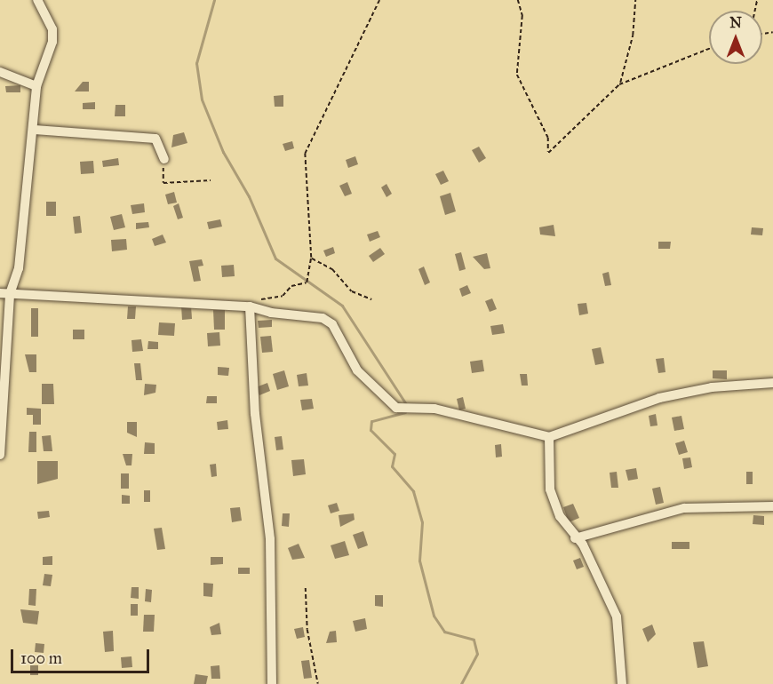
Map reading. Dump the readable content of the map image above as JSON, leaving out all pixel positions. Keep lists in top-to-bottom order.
{
  "scale_bar": "100 m",
  "north": "top"
}
